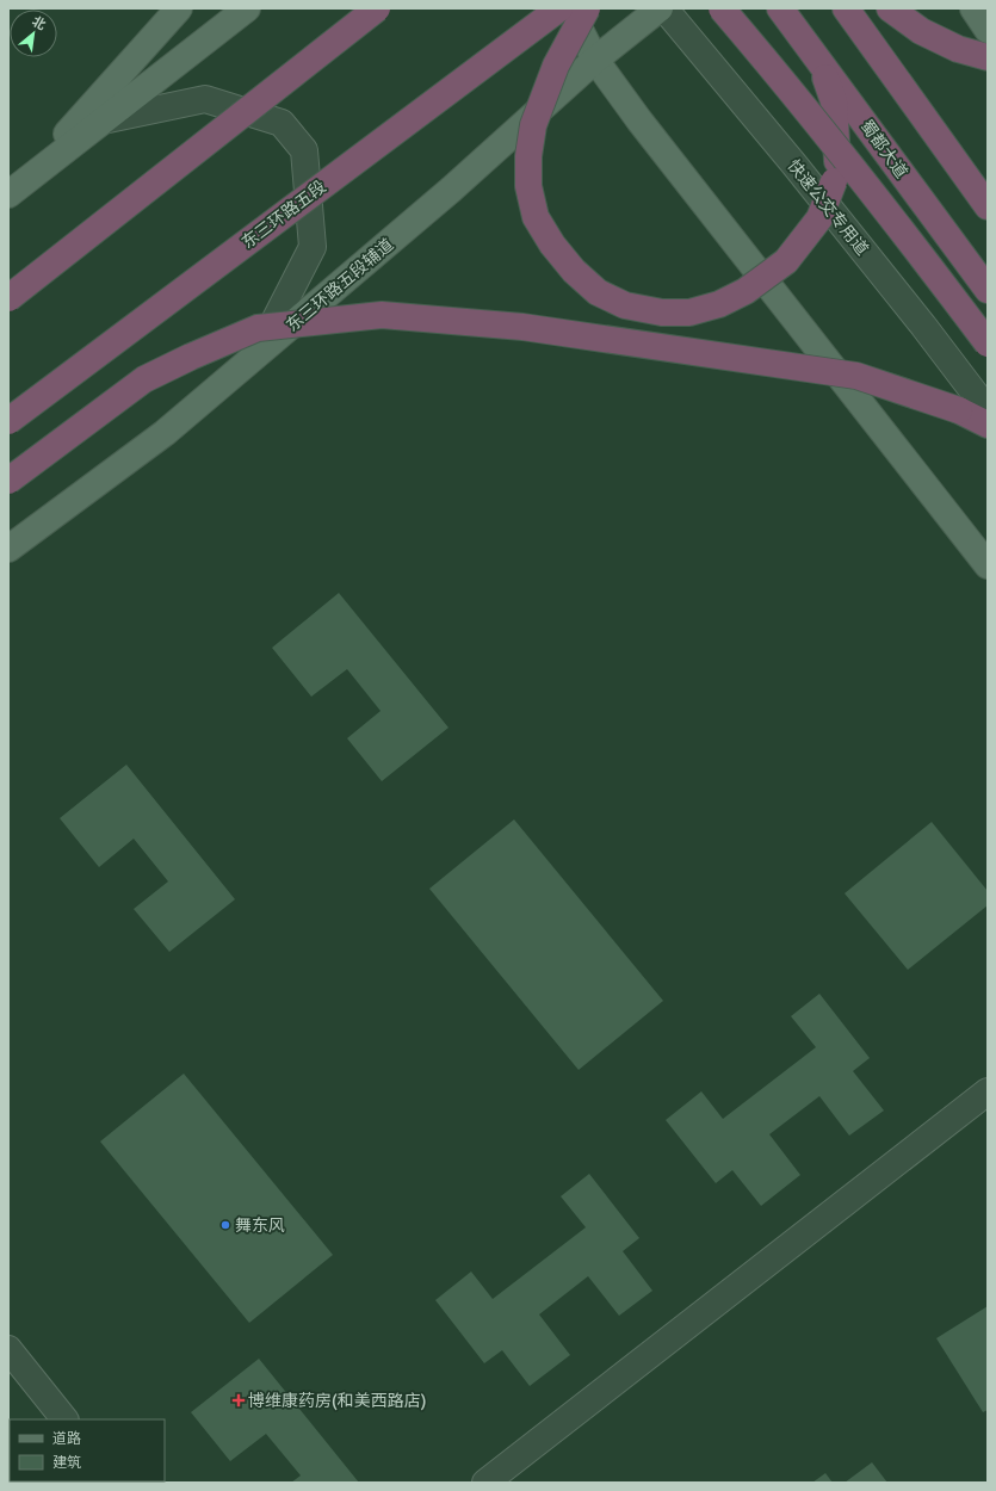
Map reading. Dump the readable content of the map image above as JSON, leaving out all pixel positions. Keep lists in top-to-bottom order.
{
  "streets": {
    "highway": ["蜀都大道", "东三环路五段"],
    "main road": ["东三环路五段辅道"],
    "street": ["快速公交专用道"]
  },
  "places": {
    "other": ["舞东风"],
    "health": ["博维康药房(和美西路店)"]
  },
  "legend": ["道路", "建筑"],
  "north": "top right"
}
